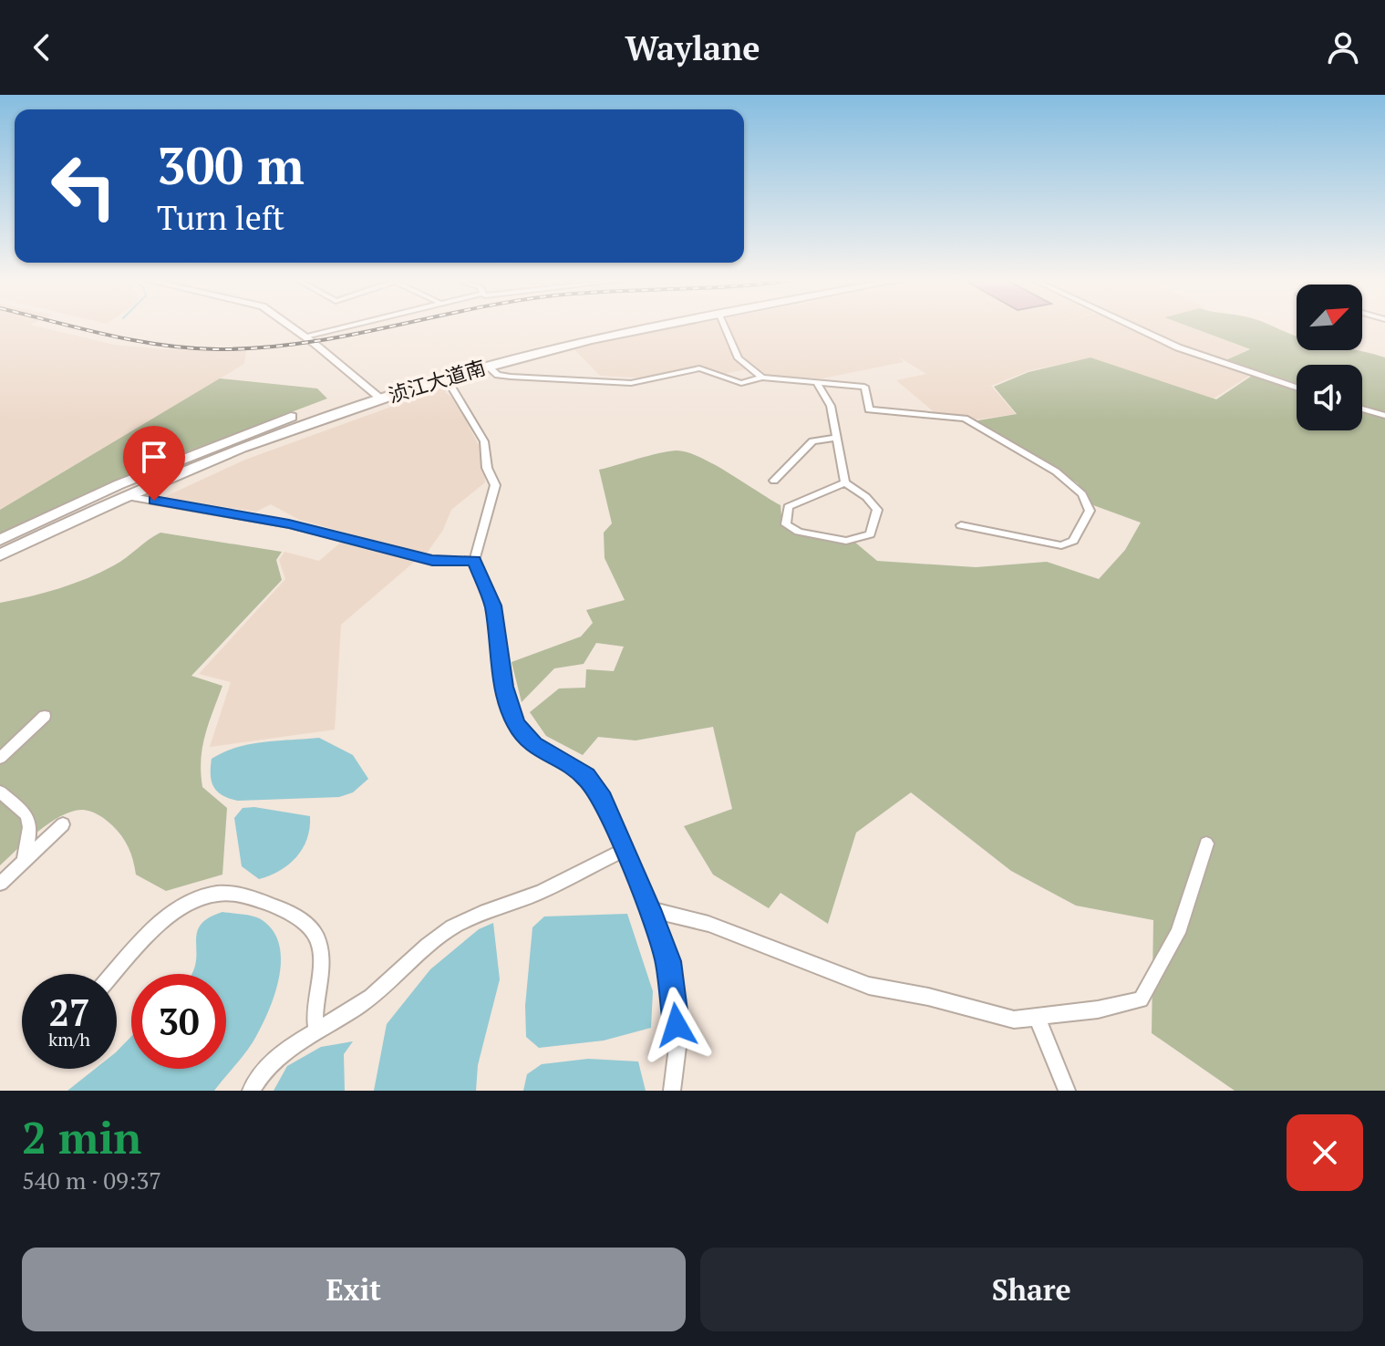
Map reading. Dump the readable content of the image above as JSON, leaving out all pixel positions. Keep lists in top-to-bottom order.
{
  "streets": {
    "main road": ["浈江大道南"]
  },
  "north": "top right",
  "page": {
    "header": "Waylane",
    "turn": ["300 m", "Turn left"],
    "speed": "27 km/h",
    "limit": "30",
    "heading": ["2 min", "540 m · 09:37"],
    "buttons": ["Exit", "Share"]
  }
}
